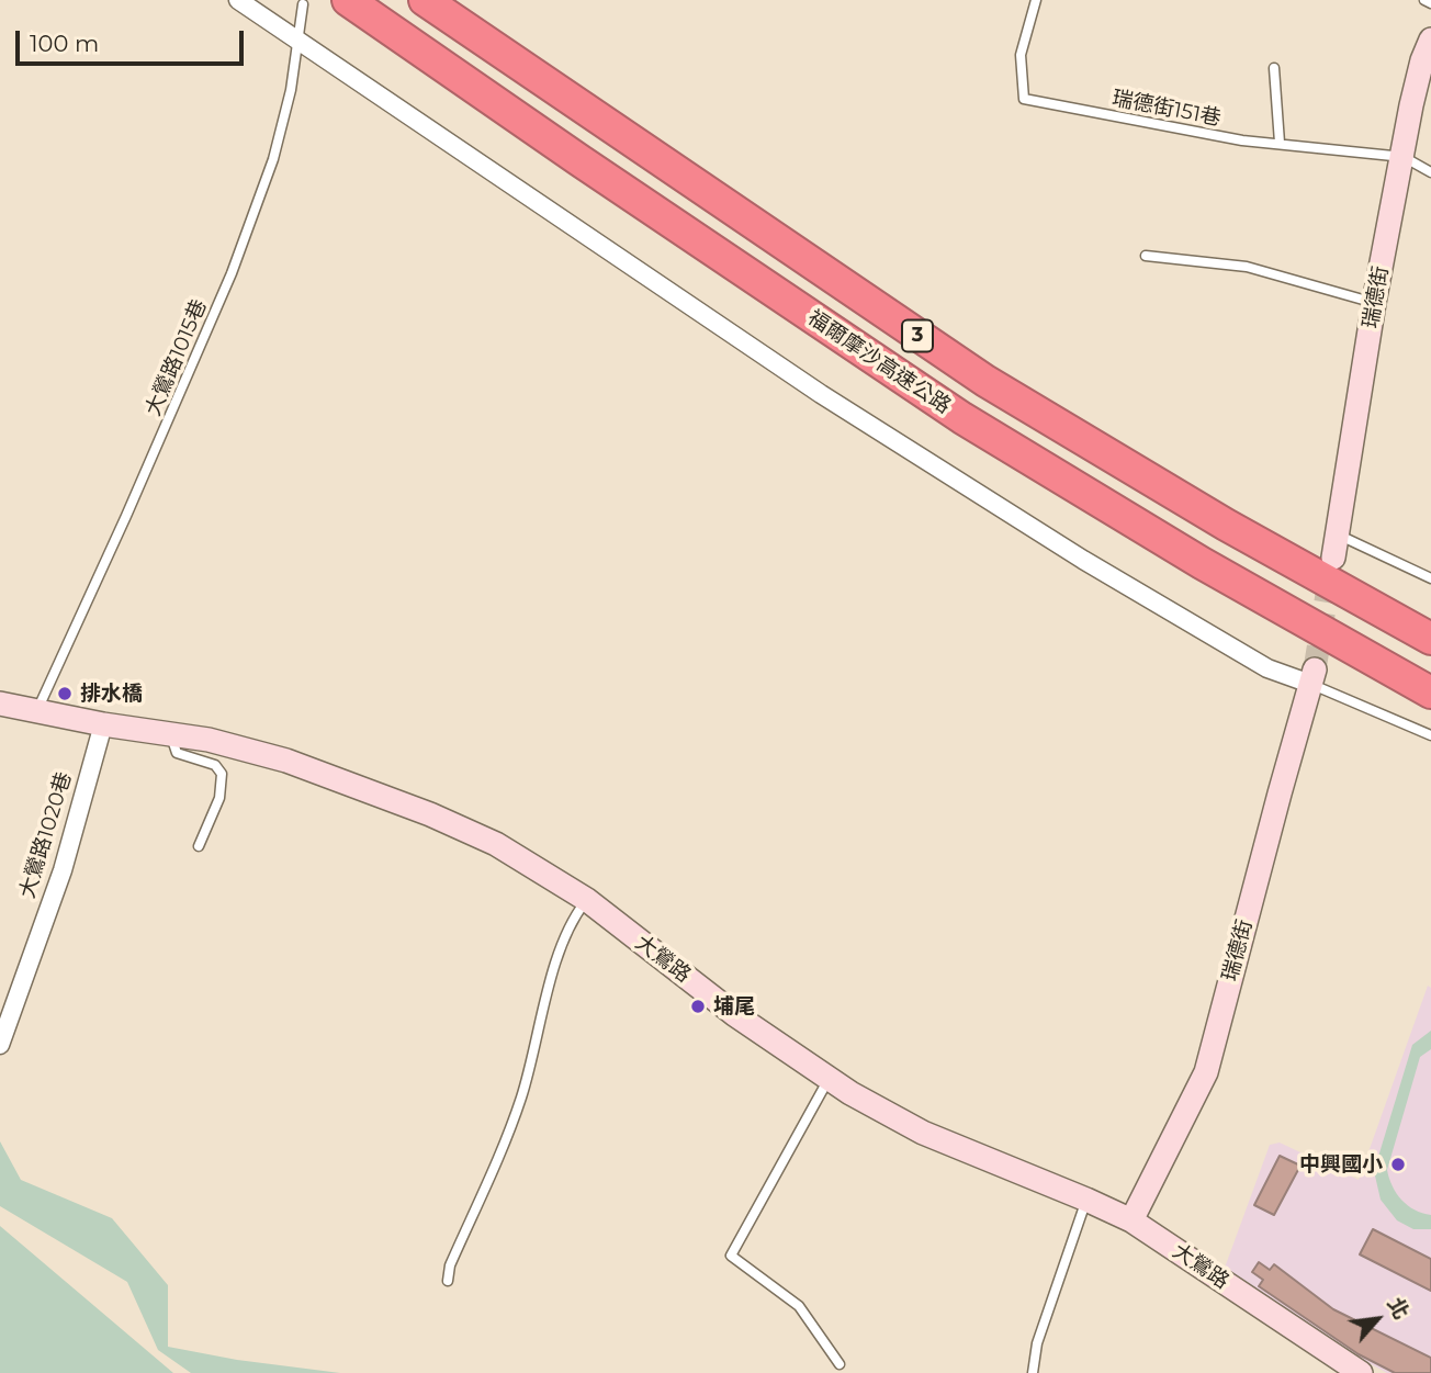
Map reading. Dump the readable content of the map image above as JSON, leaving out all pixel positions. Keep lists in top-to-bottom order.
{
  "streets": {
    "highway": ["3", "福爾摩沙高速公路"],
    "street": ["瑞德街", "大鶯路1020巷", "大鶯路"],
    "lane": ["瑞德街151巷", "大鶯路1015巷"]
  },
  "crossings": [
    ["瑞德街151巷", "瑞德街"],
    ["瑞德街", "大鶯路"],
    ["大鶯路1015巷", "大鶯路"],
    ["大鶯路1020巷", "大鶯路"]
  ],
  "places": ["排水橋", "埔尾", "中興國小"],
  "scale_bar": "100 m",
  "north": "top right"
}
